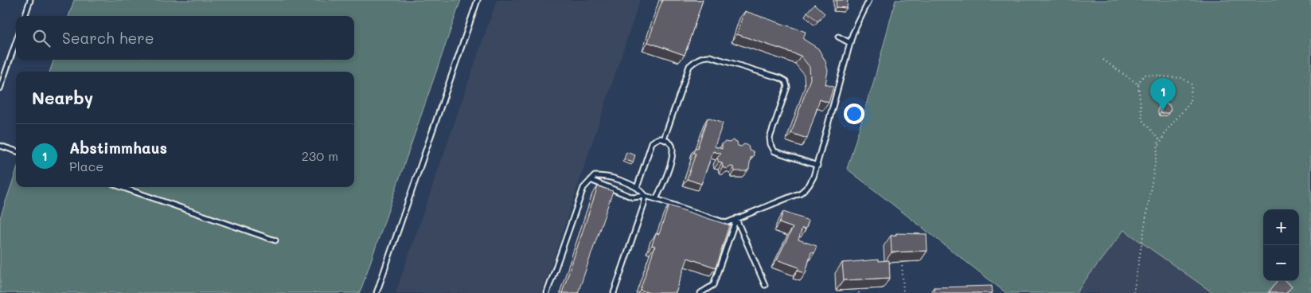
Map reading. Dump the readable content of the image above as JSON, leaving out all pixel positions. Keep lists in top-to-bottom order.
{
  "page": {
    "search": "Search here",
    "heading": "Nearby",
    "pins": "1",
    "list": [
      {
        "mark": "1",
        "name": "Abstimmhaus",
        "note": "Place",
        "value": "230 m"
      }
    ],
    "map_buttons": ["+", "−"]
  }
}
